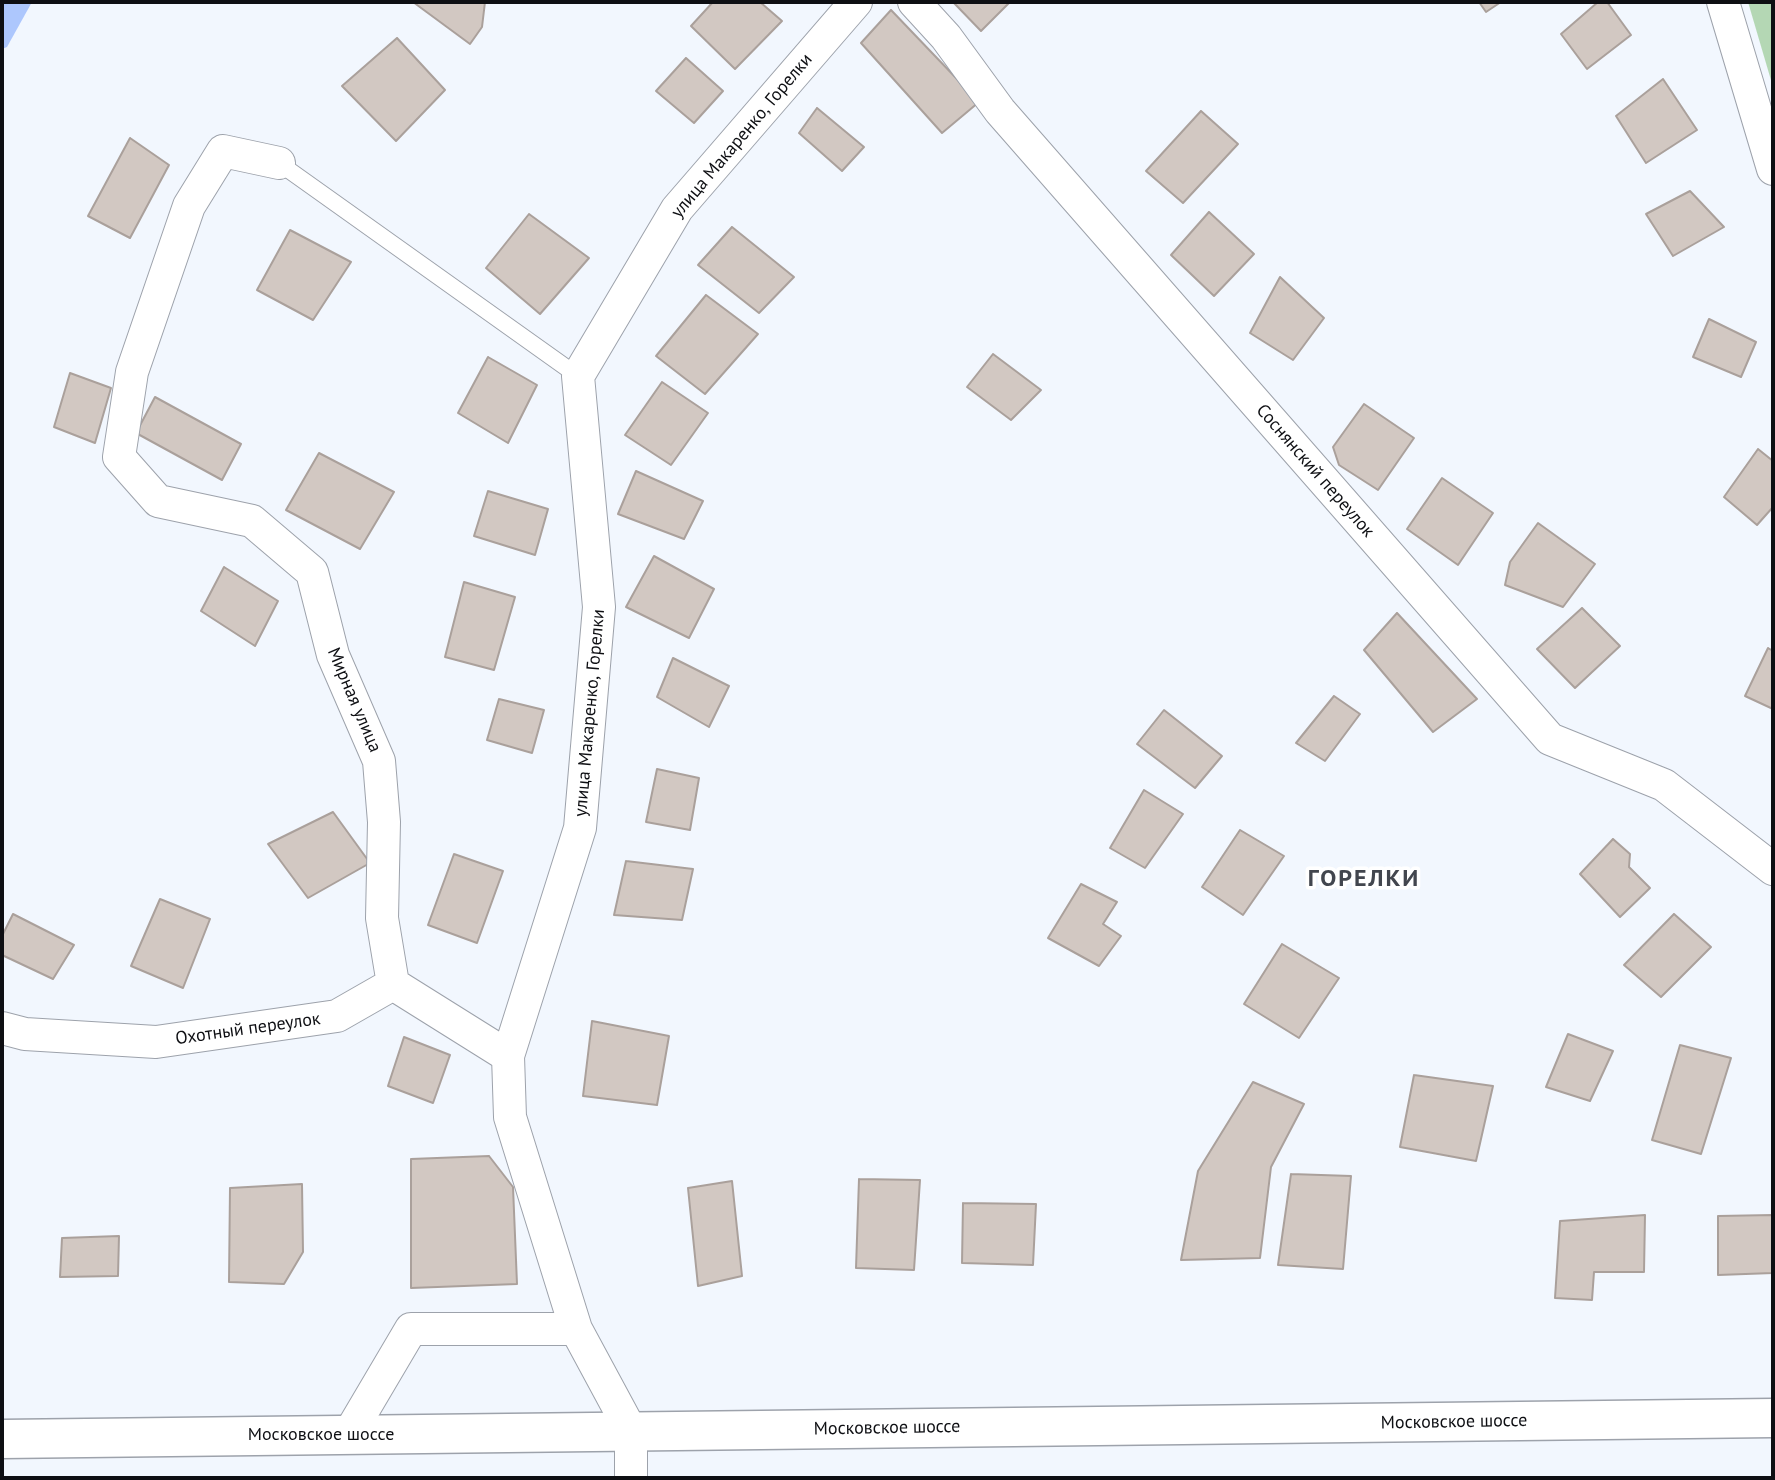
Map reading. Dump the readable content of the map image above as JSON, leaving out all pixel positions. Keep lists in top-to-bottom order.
{
  "streets": {
    "main road": ["Московское шоссе"],
    "street": [
      "улица Макаренко, Горелки",
      "Соснянский переулок",
      "Мирная улица",
      "Охотный переулок"
    ]
  },
  "crossings": [
    ["улица Макаренко, Горелки", "Московское шоссе"],
    ["Мирная улица", "Охотный переулок"]
  ],
  "districts": ["ГОРЕЛКИ"]
}
